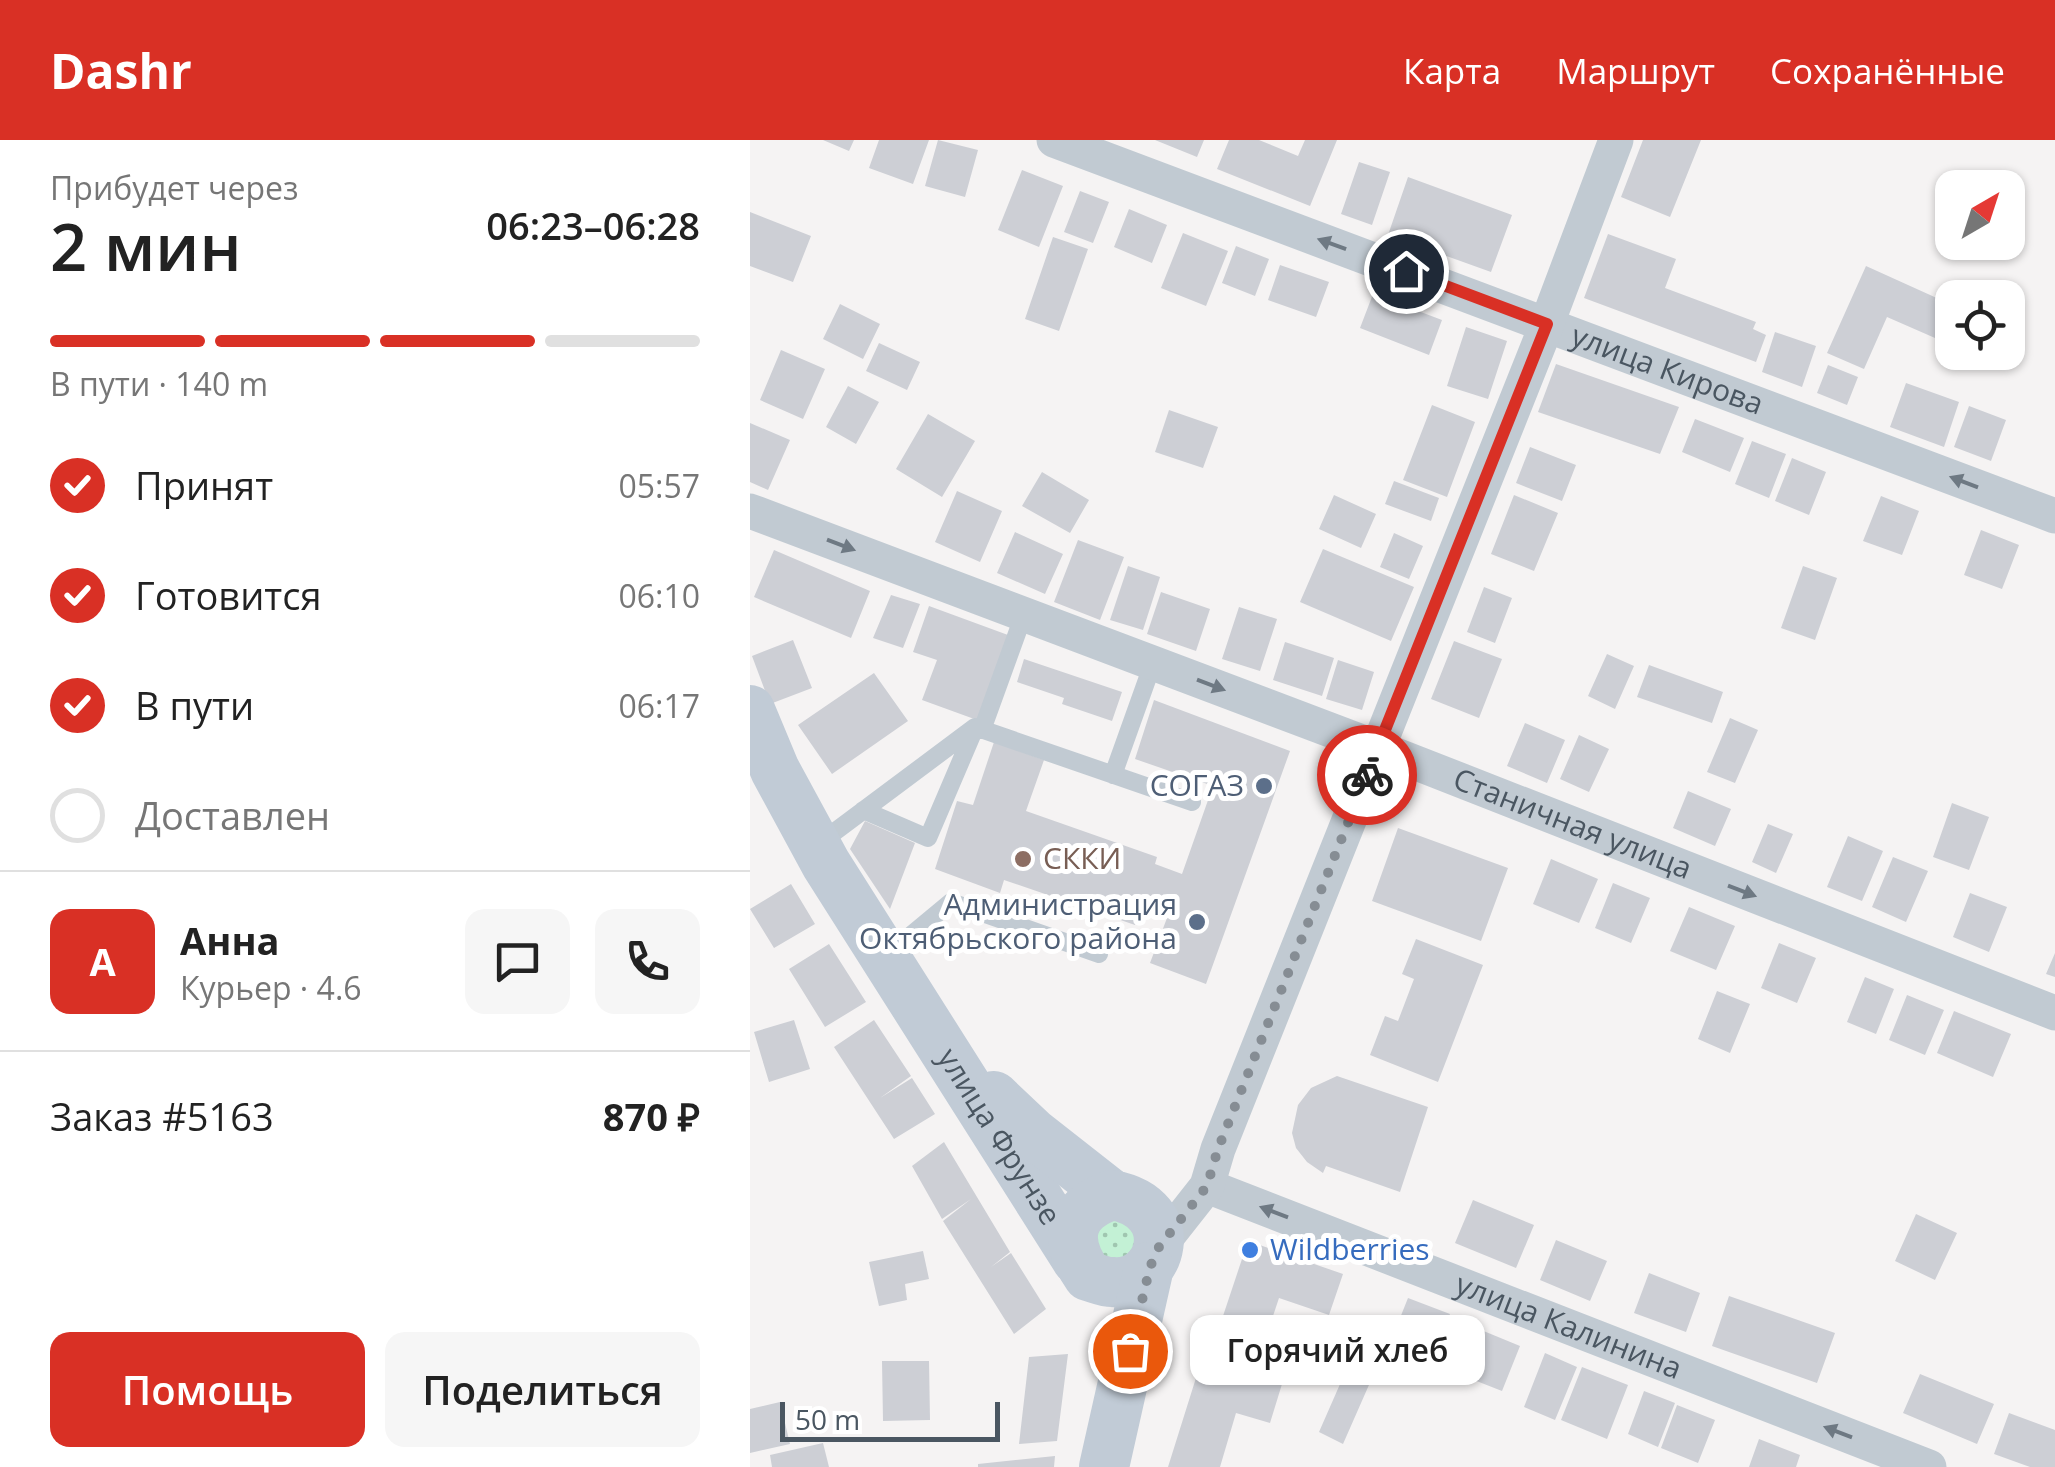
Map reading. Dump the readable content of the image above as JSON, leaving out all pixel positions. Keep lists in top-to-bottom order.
{
  "streets": {
    "main road": ["улица Фрунзе"],
    "street": ["улица Кирова", "Станичная улица", "улица Калинина"]
  },
  "one_way": ["улица Кирова", "Станичная улица", "улица Калинина"],
  "places": [
    "СОГАЗ",
    "СККИ",
    "Администрация Октябрьского района",
    "Wildberries",
    "Горячий хлеб"
  ],
  "scale_bar": "50 m",
  "north": "top right",
  "page": {
    "header": "Dashr",
    "nav": ["Карта", "Маршрут", "Сохранённые"],
    "heading": ["2 мин", "Прибудет через", "06:23–06:28"],
    "panel": [
      "Анна",
      "Курьер · 4.6",
      "Заказ #5163",
      "870 ₽"
    ],
    "bar": "В пути · 140 m",
    "list": [
      ["Принят", "05:57"],
      ["Готовится", "06:10"],
      ["В пути", "06:17"],
      "Доставлен"
    ],
    "round": "А",
    "buttons": ["Помощь", "Поделиться"],
    "bubble": "Горячий хлеб",
    "scale": "50 m"
  }
}
